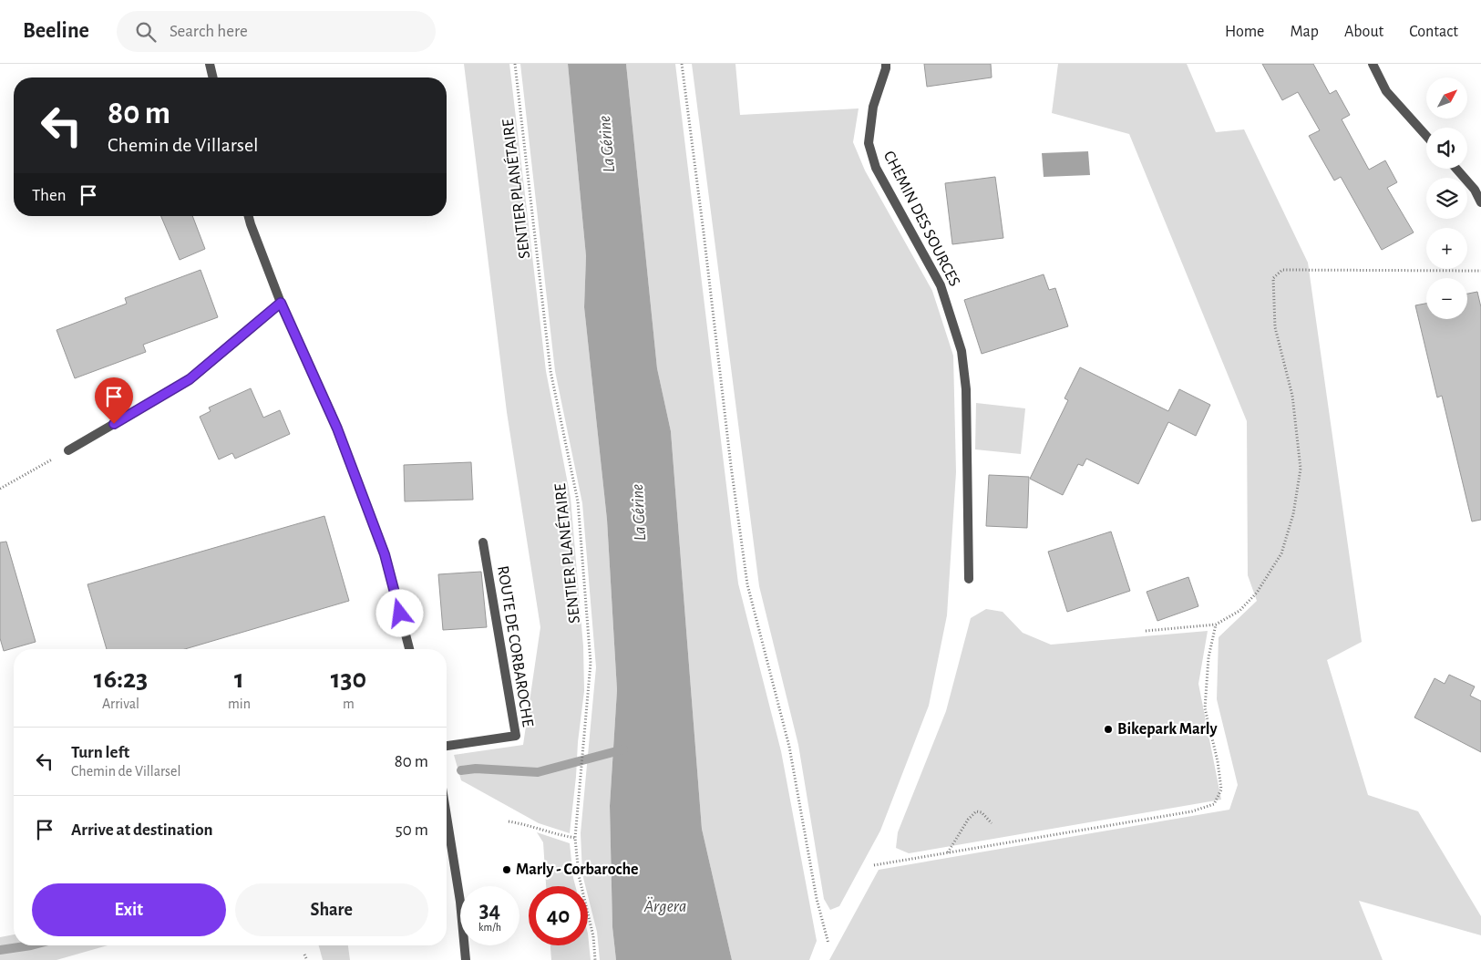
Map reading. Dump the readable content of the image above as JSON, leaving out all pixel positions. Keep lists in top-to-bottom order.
{
  "streets": {
    "street": ["CHEMIN DES SOURCES", "ROUTE DE CORBAROCHE"],
    "path": ["SENTIER PLANÉTAIRE"]
  },
  "water": ["La Gérine", "Ärgera"],
  "places": ["Bikepark Marly", "Marly - Corbaroche"],
  "north": "top right",
  "page": {
    "header": "Beeline",
    "search": "Search here",
    "nav": [
      "Home",
      "Map",
      "About",
      "Contact"
    ],
    "map_buttons": ["+", "−"],
    "turn": ["80 m", "Chemin de Villarsel"],
    "then": "Then",
    "eta": [
      "16:23",
      "Arrival",
      "1",
      "min",
      "130",
      "m"
    ],
    "list": [
      {
        "name": "Turn left",
        "note": "Chemin de Villarsel",
        "value": "80 m"
      },
      {
        "name": "Arrive at destination",
        "value": "50 m"
      }
    ],
    "buttons": ["Exit", "Share"],
    "speed": "34 km/h",
    "limit": "40"
  }
}
